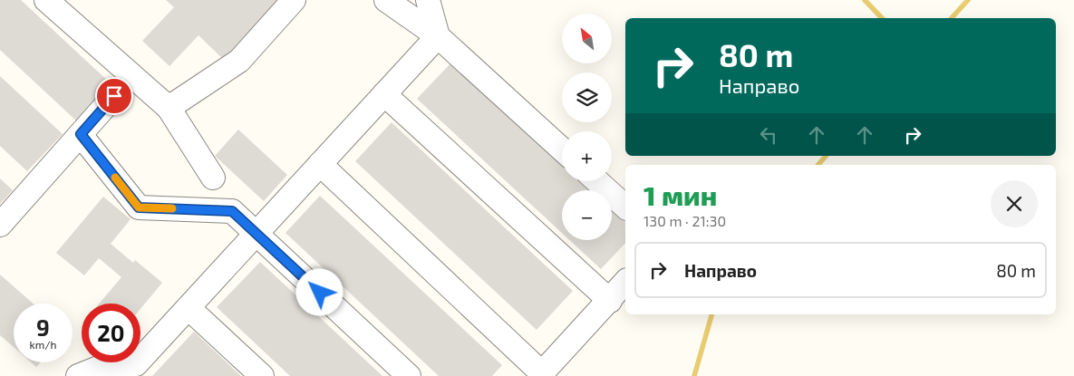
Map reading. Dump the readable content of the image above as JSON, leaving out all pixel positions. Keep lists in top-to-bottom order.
{
  "north": "top left",
  "page": {
    "map_buttons": ["+", "−"],
    "turn": ["80 m", "Направо"],
    "heading": ["1 мин", "130 m · 21:30"],
    "list": [
      {
        "name": "Направо",
        "value": "80 m"
      }
    ],
    "speed": "9 km/h",
    "limit": "20"
  }
}
